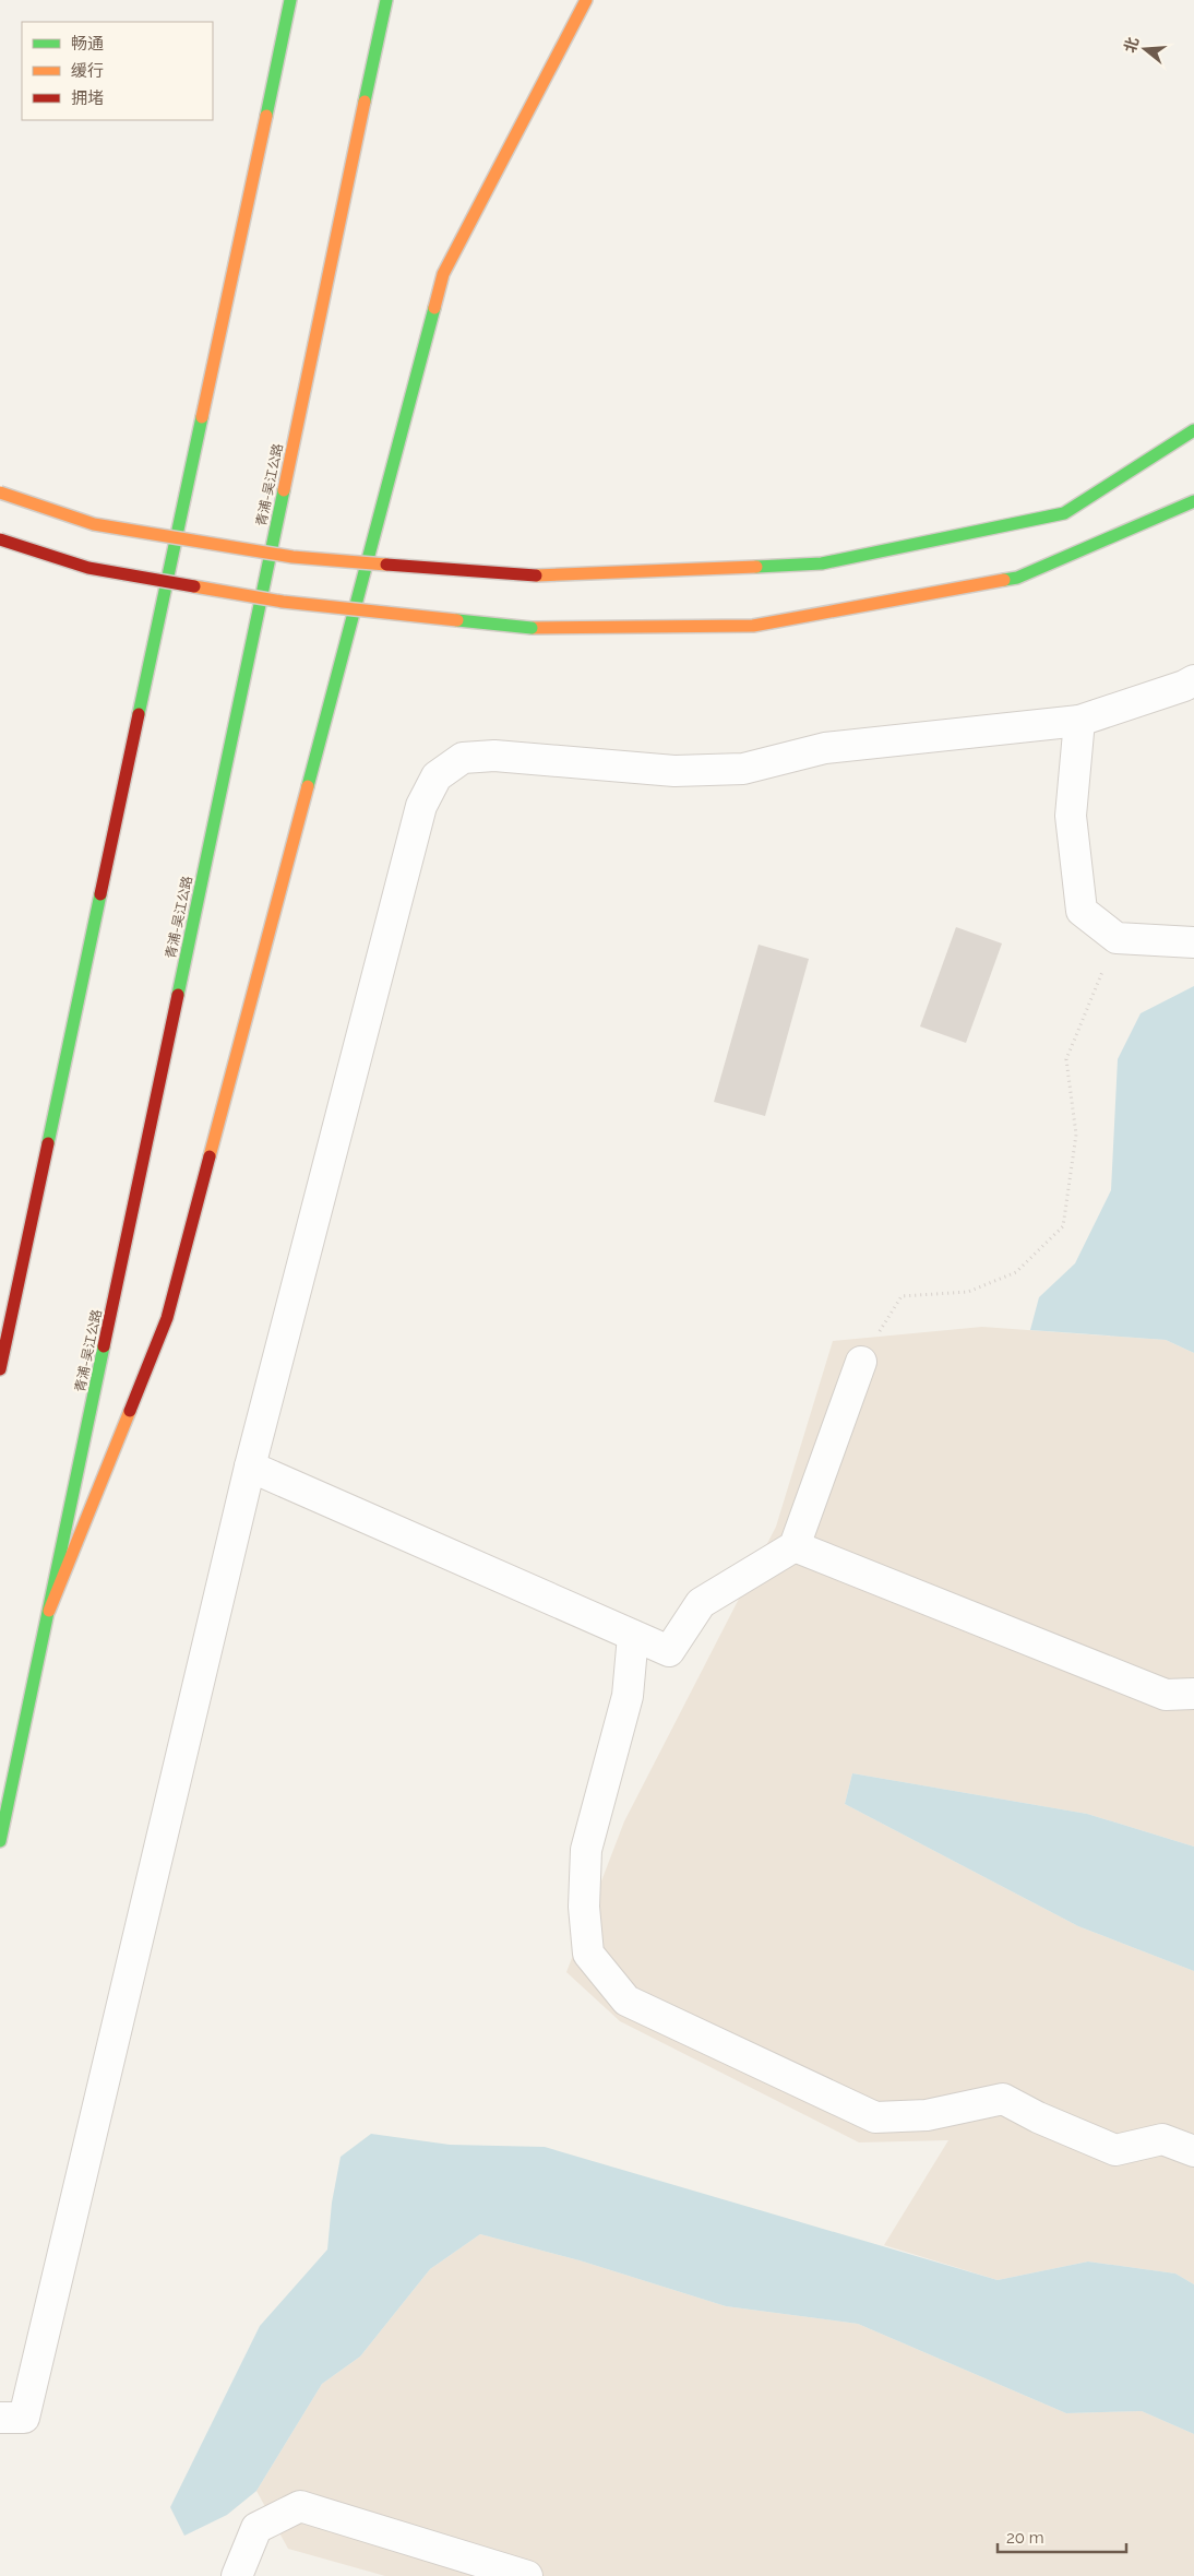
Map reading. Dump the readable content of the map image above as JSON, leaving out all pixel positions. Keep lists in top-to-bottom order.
{
  "streets": {
    "main road": ["青浦-吴江公路"]
  },
  "legend": ["畅通", "缓行", "拥堵"],
  "scale_bar": "20 m",
  "north": "left"
}
